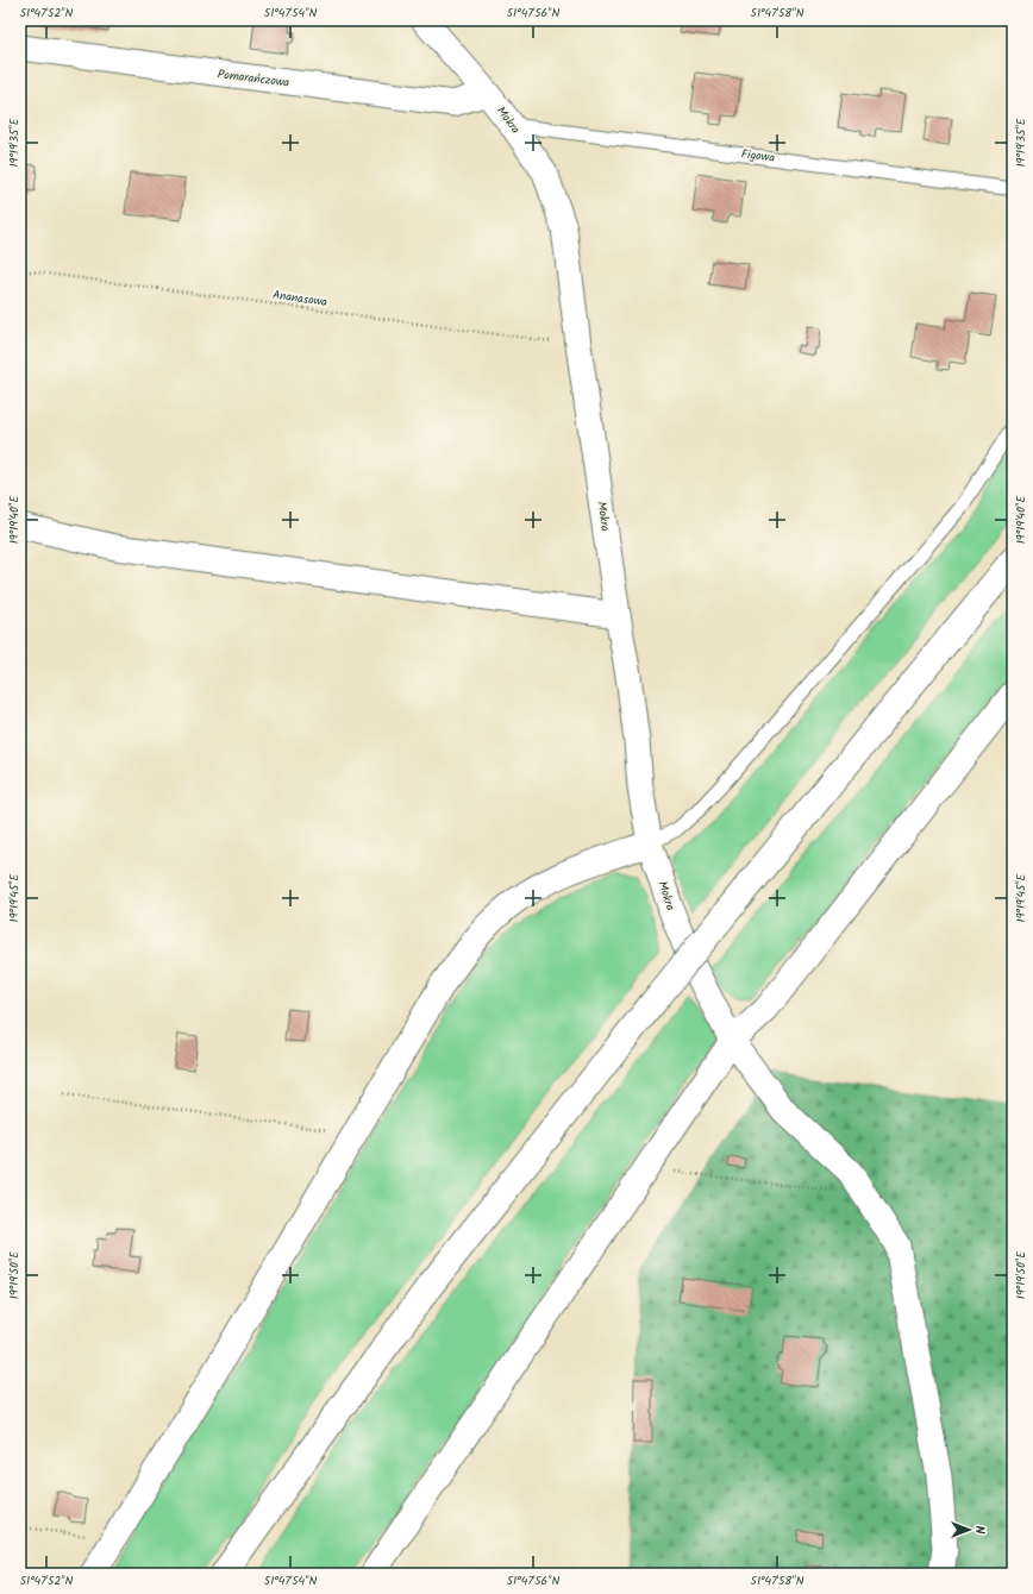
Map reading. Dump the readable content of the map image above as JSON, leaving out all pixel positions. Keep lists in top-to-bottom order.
{
  "streets": {
    "street": ["Pomarańczowa", "Mokra"],
    "lane": ["Figowa"],
    "path": ["Ananasowa"]
  },
  "crossings": [
    ["Pomarańczowa", "Mokra"],
    ["Mokra", "Figowa"],
    ["Mokra", "Ananasowa"]
  ],
  "north": "right",
  "coordinates": [
    "51°47'52\"N",
    "51°47'54\"N",
    "51°47'56\"N",
    "51°47'58\"N",
    "19°19'35\"E",
    "19°19'40\"E",
    "19°19'45\"E",
    "19°19'50\"E"
  ]
}
